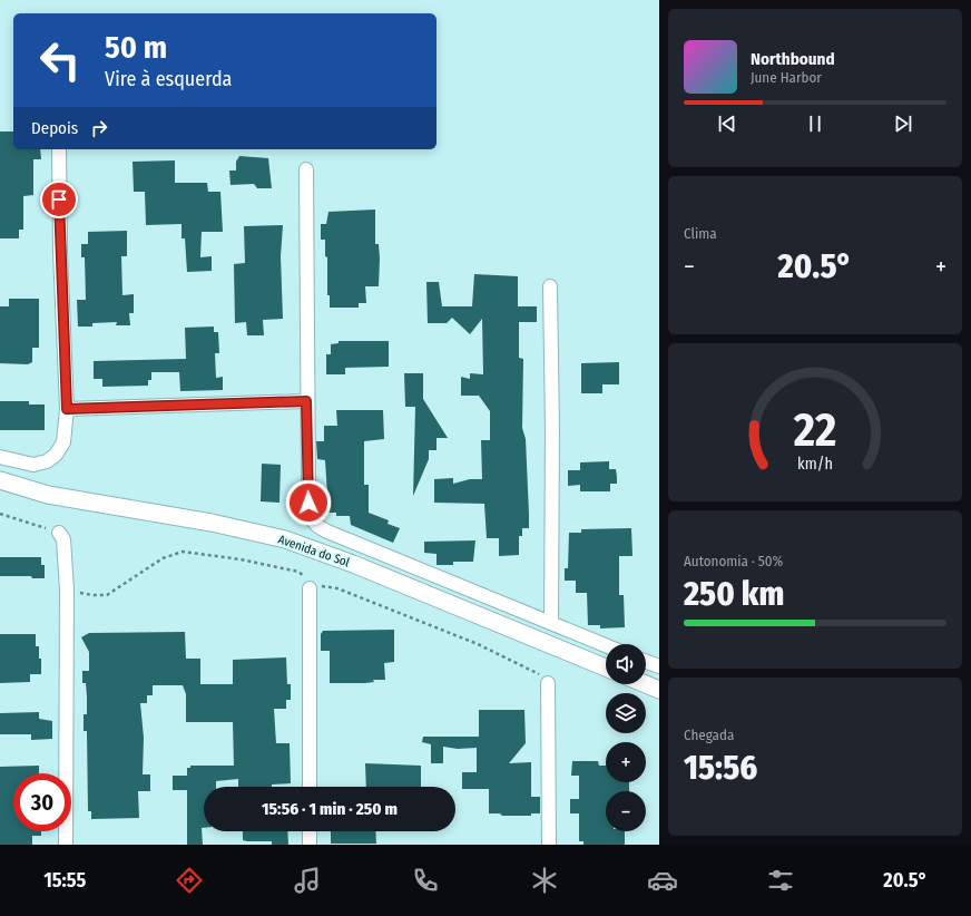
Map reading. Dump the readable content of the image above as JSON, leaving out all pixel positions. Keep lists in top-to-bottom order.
{
  "streets": {
    "street": ["Avenida do Sol"]
  },
  "page": {
    "turn": ["50 m", "Vire à esquerda"],
    "song": ["Northbound", "June Harbor"],
    "then": "Depois",
    "tile": [
      "Clima",
      ["Autonomia · 50%", "250 km"],
      ["Chegada", "15:56"]
    ],
    "heat": ["−", "20.5°", "+"],
    "map_buttons": ["+", "−"],
    "limit": "30",
    "trip": "15:56 · 1 min · 250 m",
    "tabs": ["15:55", "20.5°"],
    "gauge": ["22", "km/h"]
  }
}
